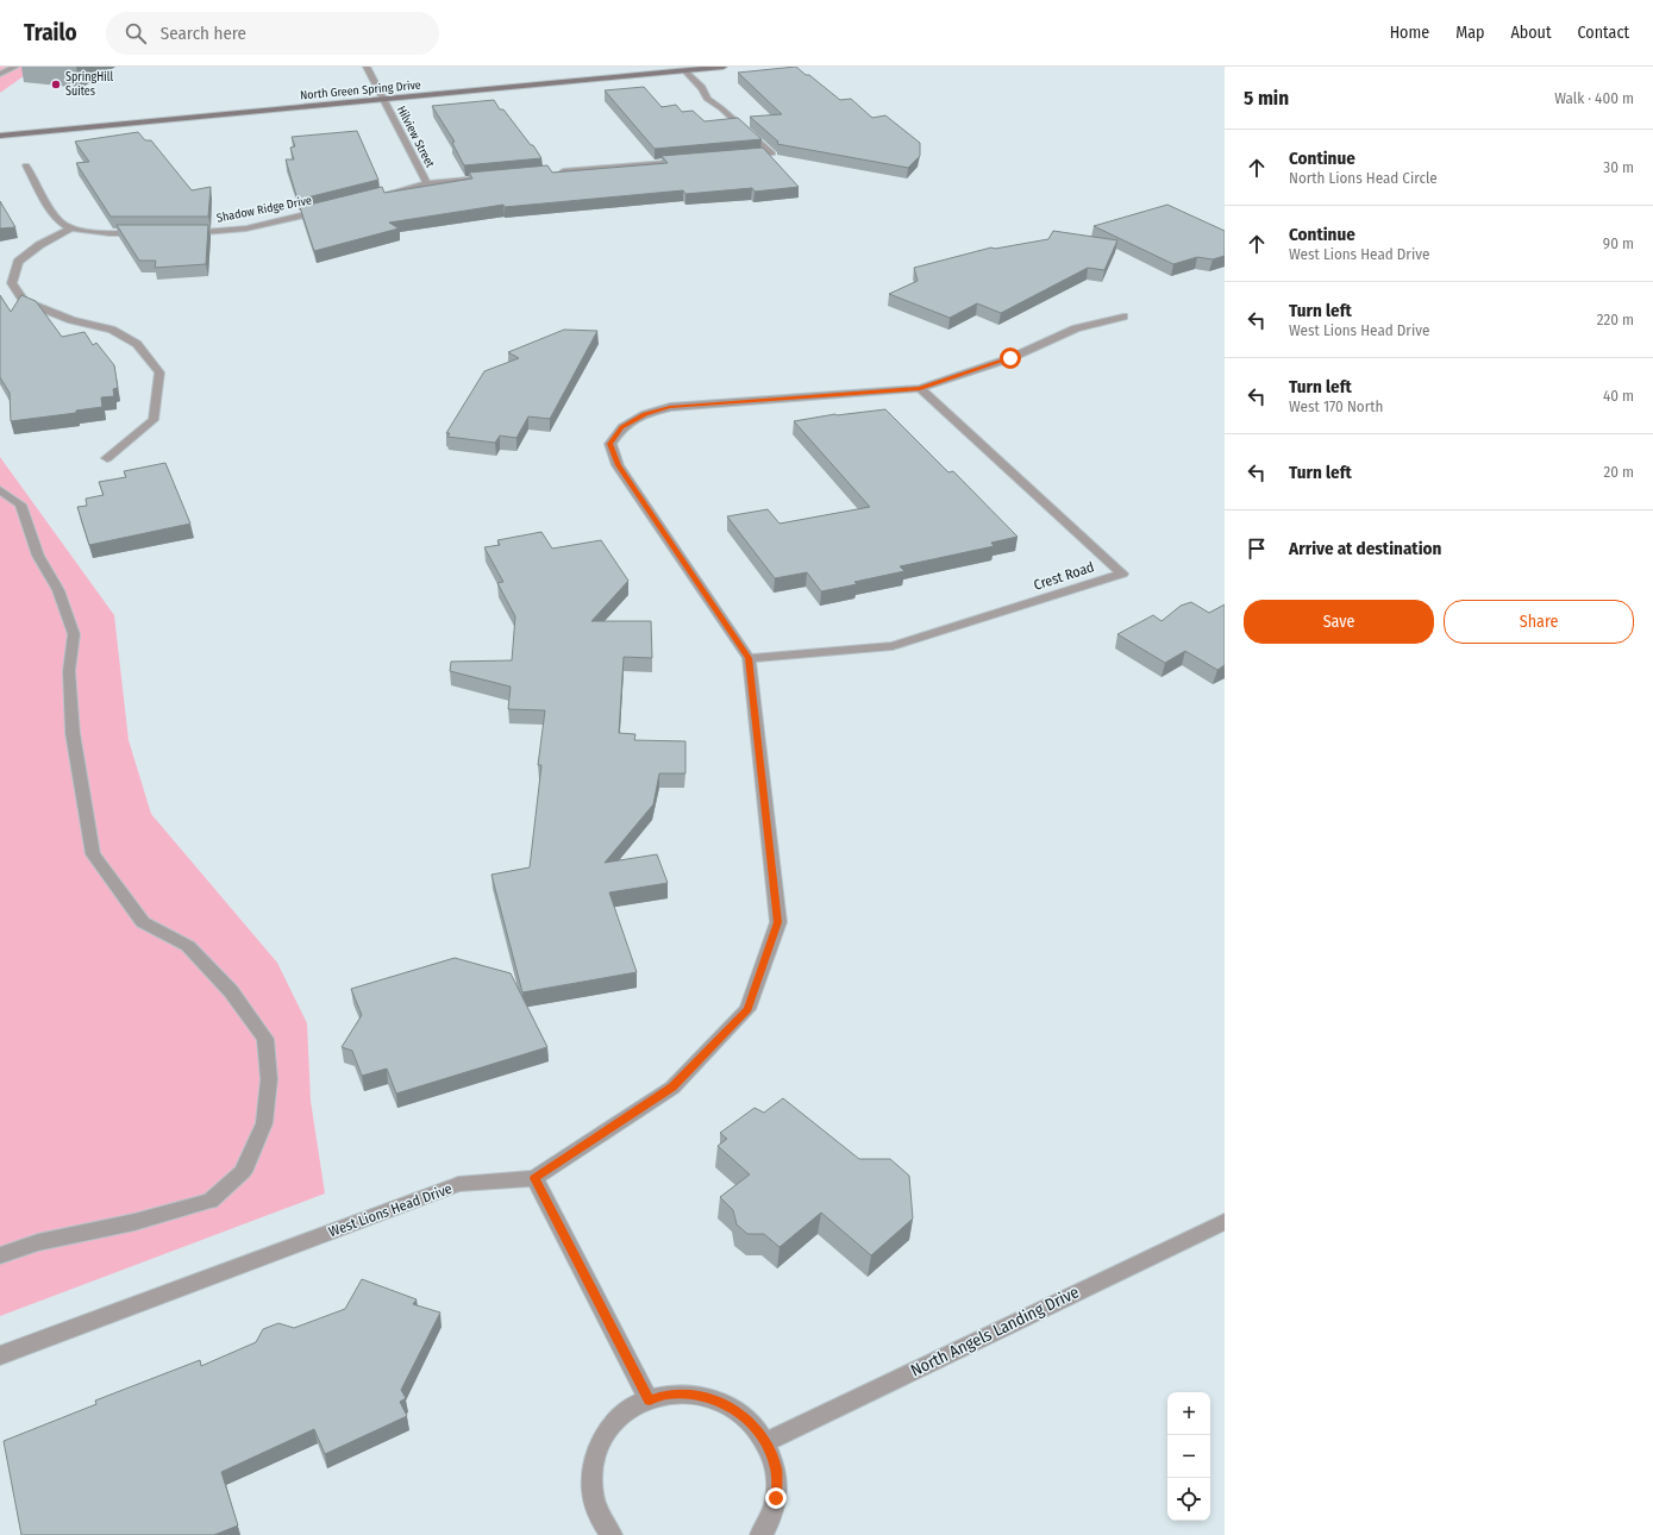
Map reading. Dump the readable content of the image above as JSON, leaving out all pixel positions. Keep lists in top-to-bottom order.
{
  "streets": {
    "main road": ["North Green Spring Drive"],
    "street": [
      "Hilview Street",
      "Shadow Ridge Drive",
      "Crest Road",
      "West Lions Head Drive",
      "North Angels Landing Drive"
    ]
  },
  "crossings": [
    ["North Green Spring Drive", "Hilview Street"],
    ["Crest Road", "West Lions Head Drive"]
  ],
  "places": ["SpringHill Suites"],
  "page": {
    "header": "Trailo",
    "search": "Search here",
    "nav": [
      "Home",
      "Map",
      "About",
      "Contact"
    ],
    "heading": ["5 min", "Walk · 400 m"],
    "list": [
      ["Continue", "North Lions Head Circle", "30 m"],
      ["Continue", "West Lions Head Drive", "90 m"],
      ["Turn left", "West Lions Head Drive", "220 m"],
      ["Turn left", "West 170 North", "40 m"],
      ["Turn left", "20 m"],
      "Arrive at destination"
    ],
    "buttons": ["Save", "Share"],
    "map_buttons": ["+", "−"]
  }
}
